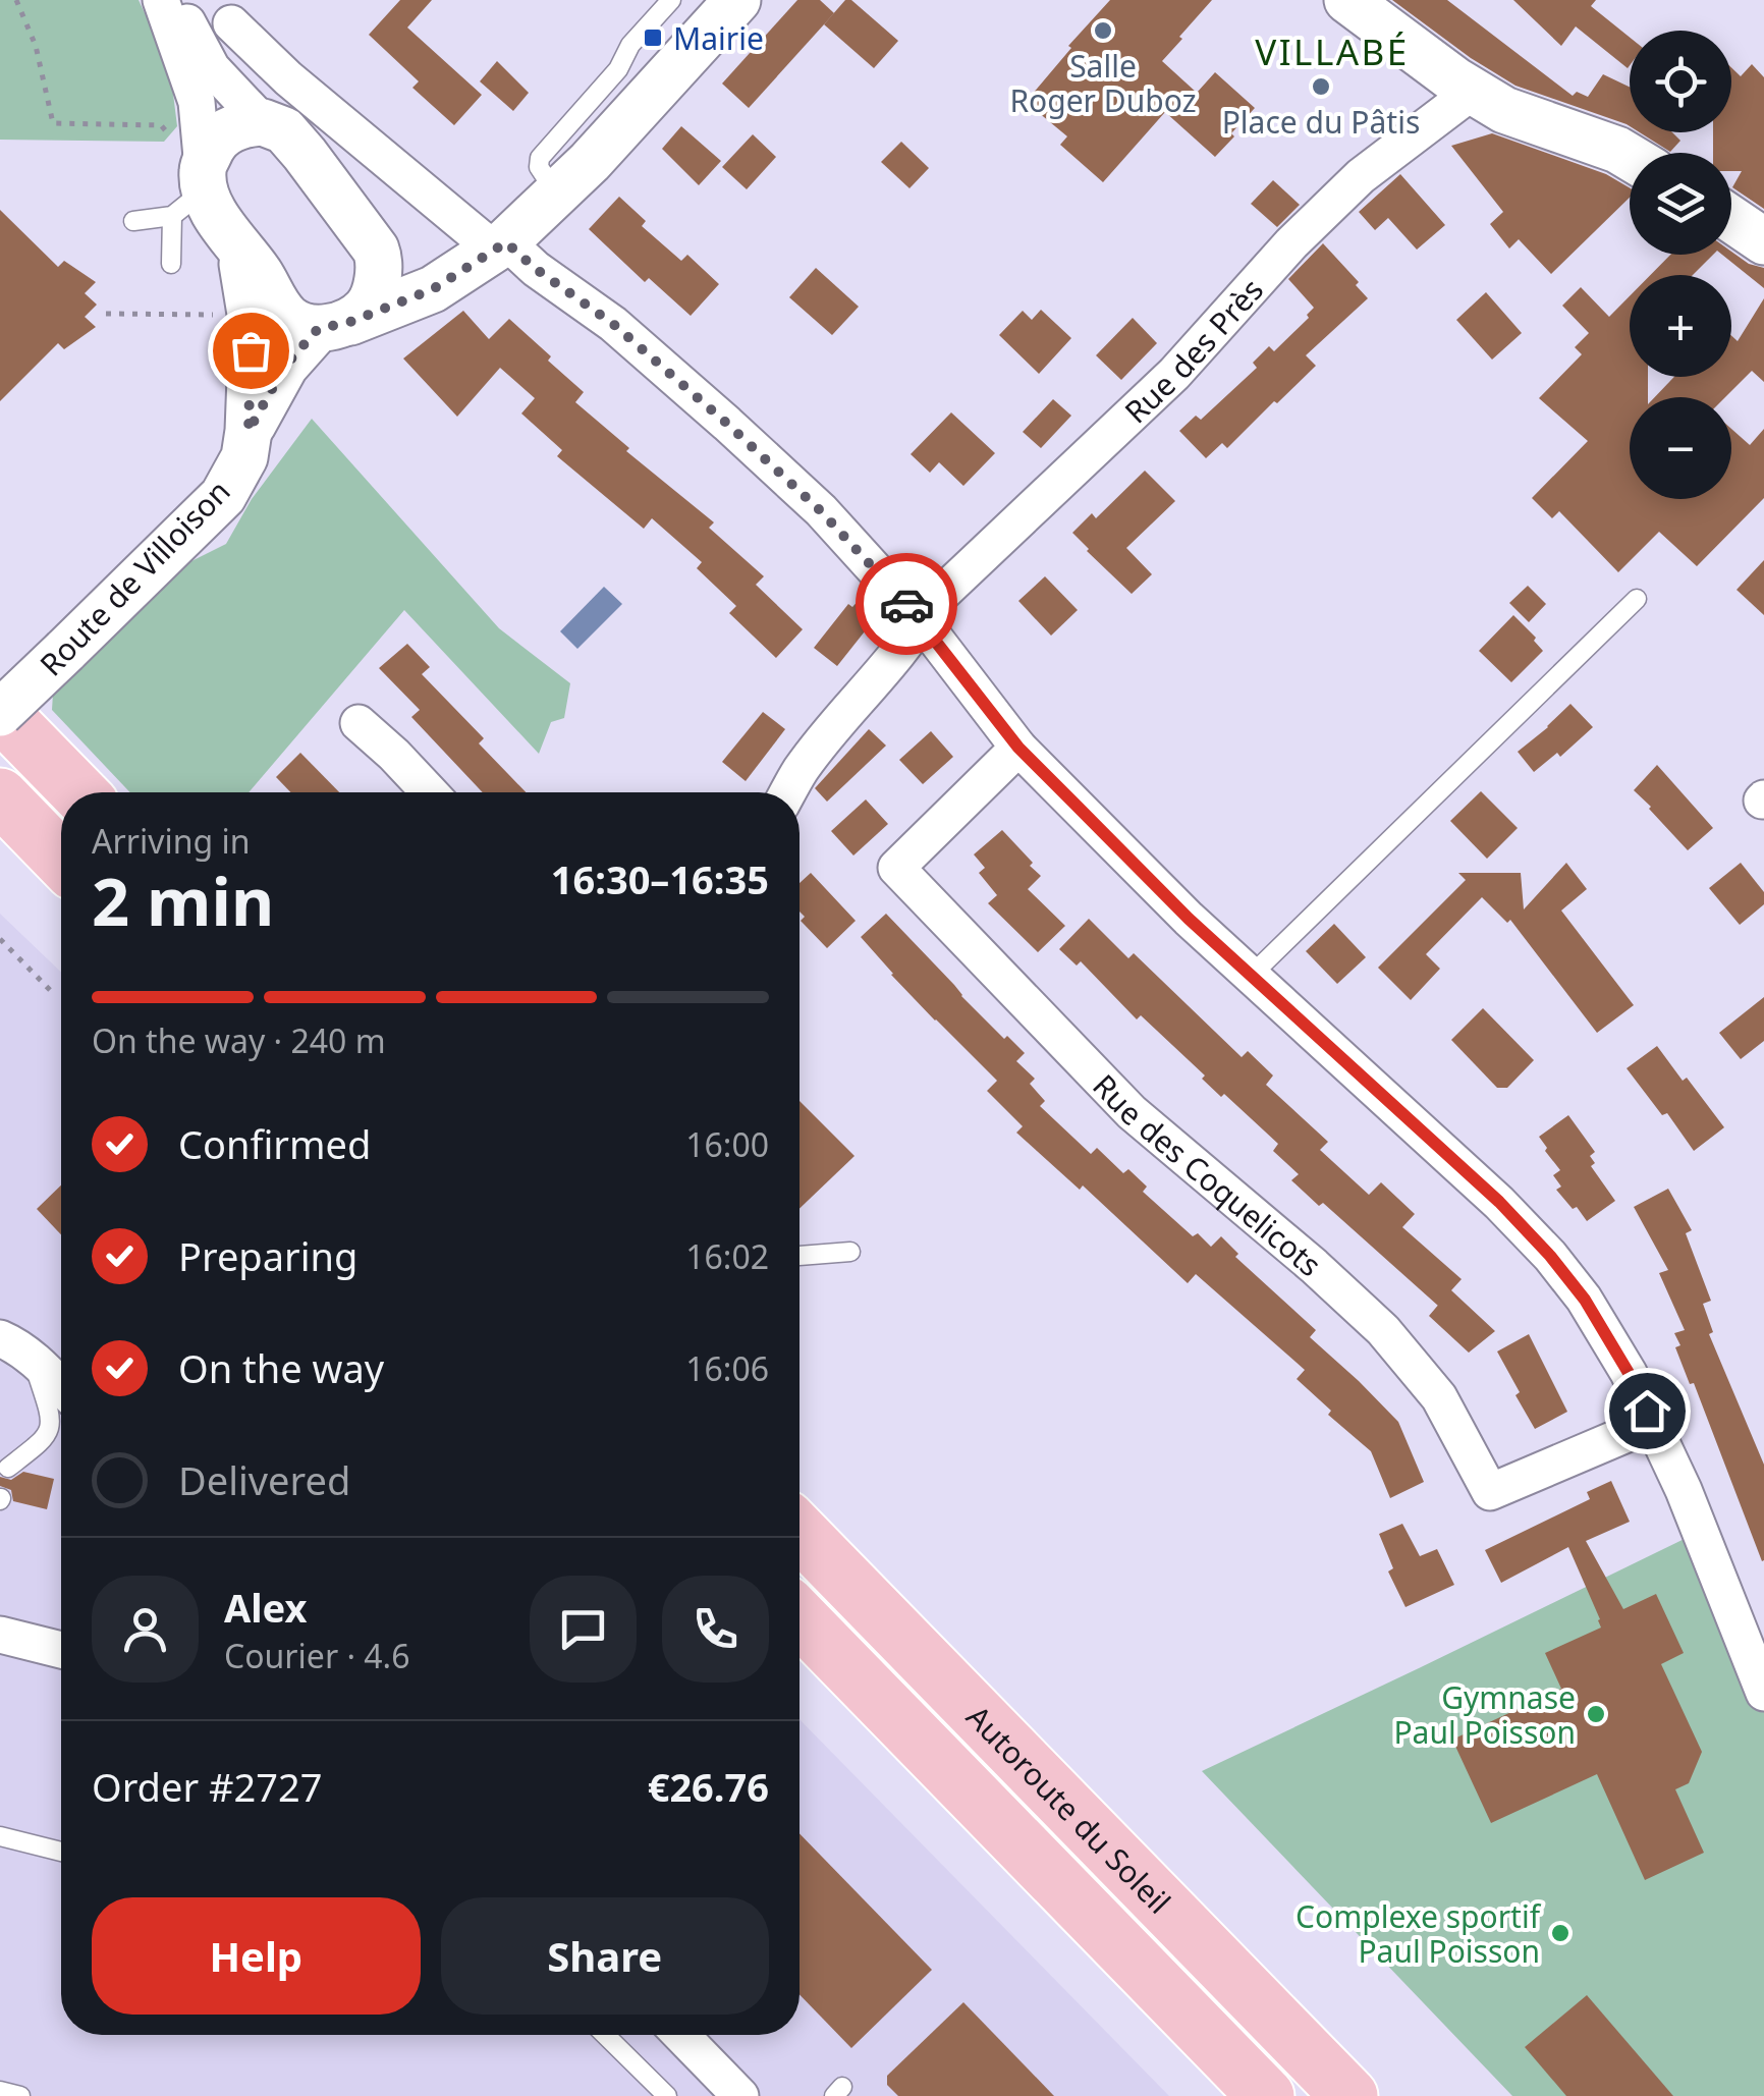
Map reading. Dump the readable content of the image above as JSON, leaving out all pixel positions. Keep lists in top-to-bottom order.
{
  "streets": {
    "highway": ["Autoroute du Soleil"],
    "street": ["Rue des Près", "Route de Villoison", "Rue des Coquelicots"]
  },
  "districts": ["VILLABÉ"],
  "places": {
    "other": [
      "Salle Roger Duboz",
      "Place du Pâtis",
      "Gymnase Paul Poisson",
      "Complexe sportif Paul Poisson"
    ],
    "transit": ["Mairie"]
  },
  "page": {
    "map_buttons": ["+", "−"],
    "heading": ["2 min", "Arriving in", "16:30–16:35"],
    "panel": [
      "Alex",
      "Courier · 4.6",
      "Order #2727",
      "€26.76"
    ],
    "bar": "On the way · 240 m",
    "list": [
      ["Confirmed", "16:00"],
      ["Preparing", "16:02"],
      ["On the way", "16:06"],
      "Delivered"
    ],
    "buttons": ["Help", "Share"]
  }
}
